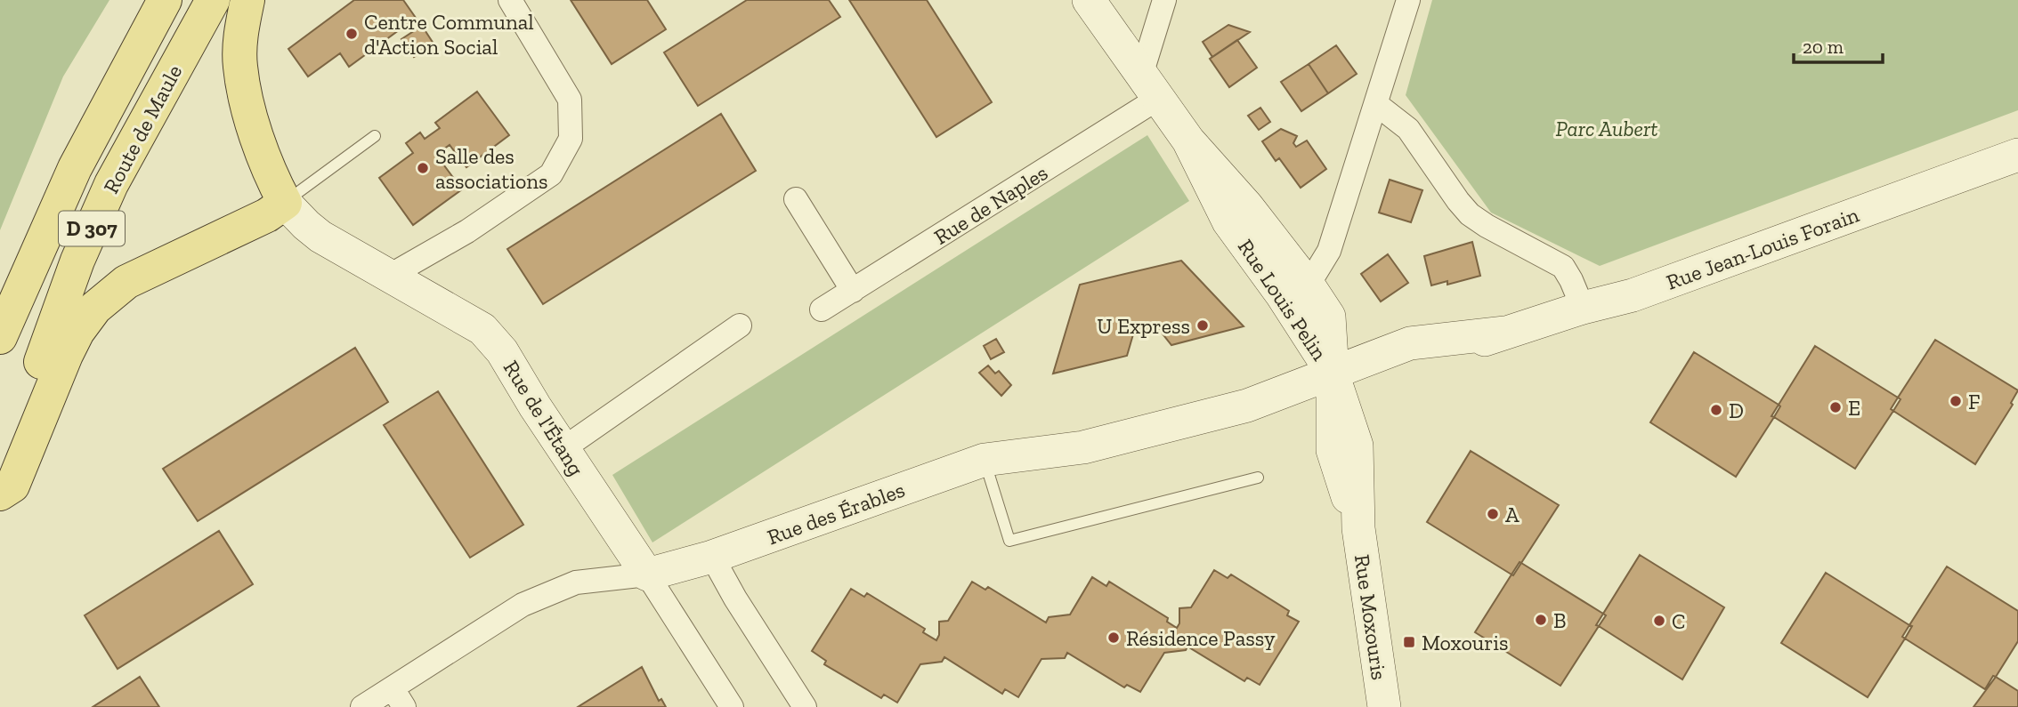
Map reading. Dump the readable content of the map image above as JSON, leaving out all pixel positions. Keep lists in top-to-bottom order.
{
  "streets": {
    "main road": ["Route de Maule", "D 307"],
    "street": [
      "Rue de Naples",
      "Rue Jean-Louis Forain",
      "Rue Louis Pelin",
      "Rue de l'Étang",
      "Rue des Érables",
      "Rue Moxouris"
    ]
  },
  "crossings": [
    ["Rue de Naples", "Rue Louis Pelin"],
    ["Rue Jean-Louis Forain", "Rue Louis Pelin"],
    ["Rue Jean-Louis Forain", "Rue des Érables"],
    ["Rue Jean-Louis Forain", "Rue Moxouris"],
    ["Rue Louis Pelin", "Rue des Érables"],
    ["Rue Louis Pelin", "Rue Moxouris"],
    ["Rue de l'Étang", "Rue des Érables"],
    ["Rue des Érables", "Rue Moxouris"]
  ],
  "parks": ["Parc Aubert"],
  "places": {
    "other": [
      "Centre Communal d'Action Social",
      "Salle des associations",
      "U Express",
      "F",
      "E",
      "D",
      "A",
      "B",
      "C",
      "Résidence Passy"
    ],
    "transit": ["Moxouris"]
  },
  "scale_bar": "20 m"
}
